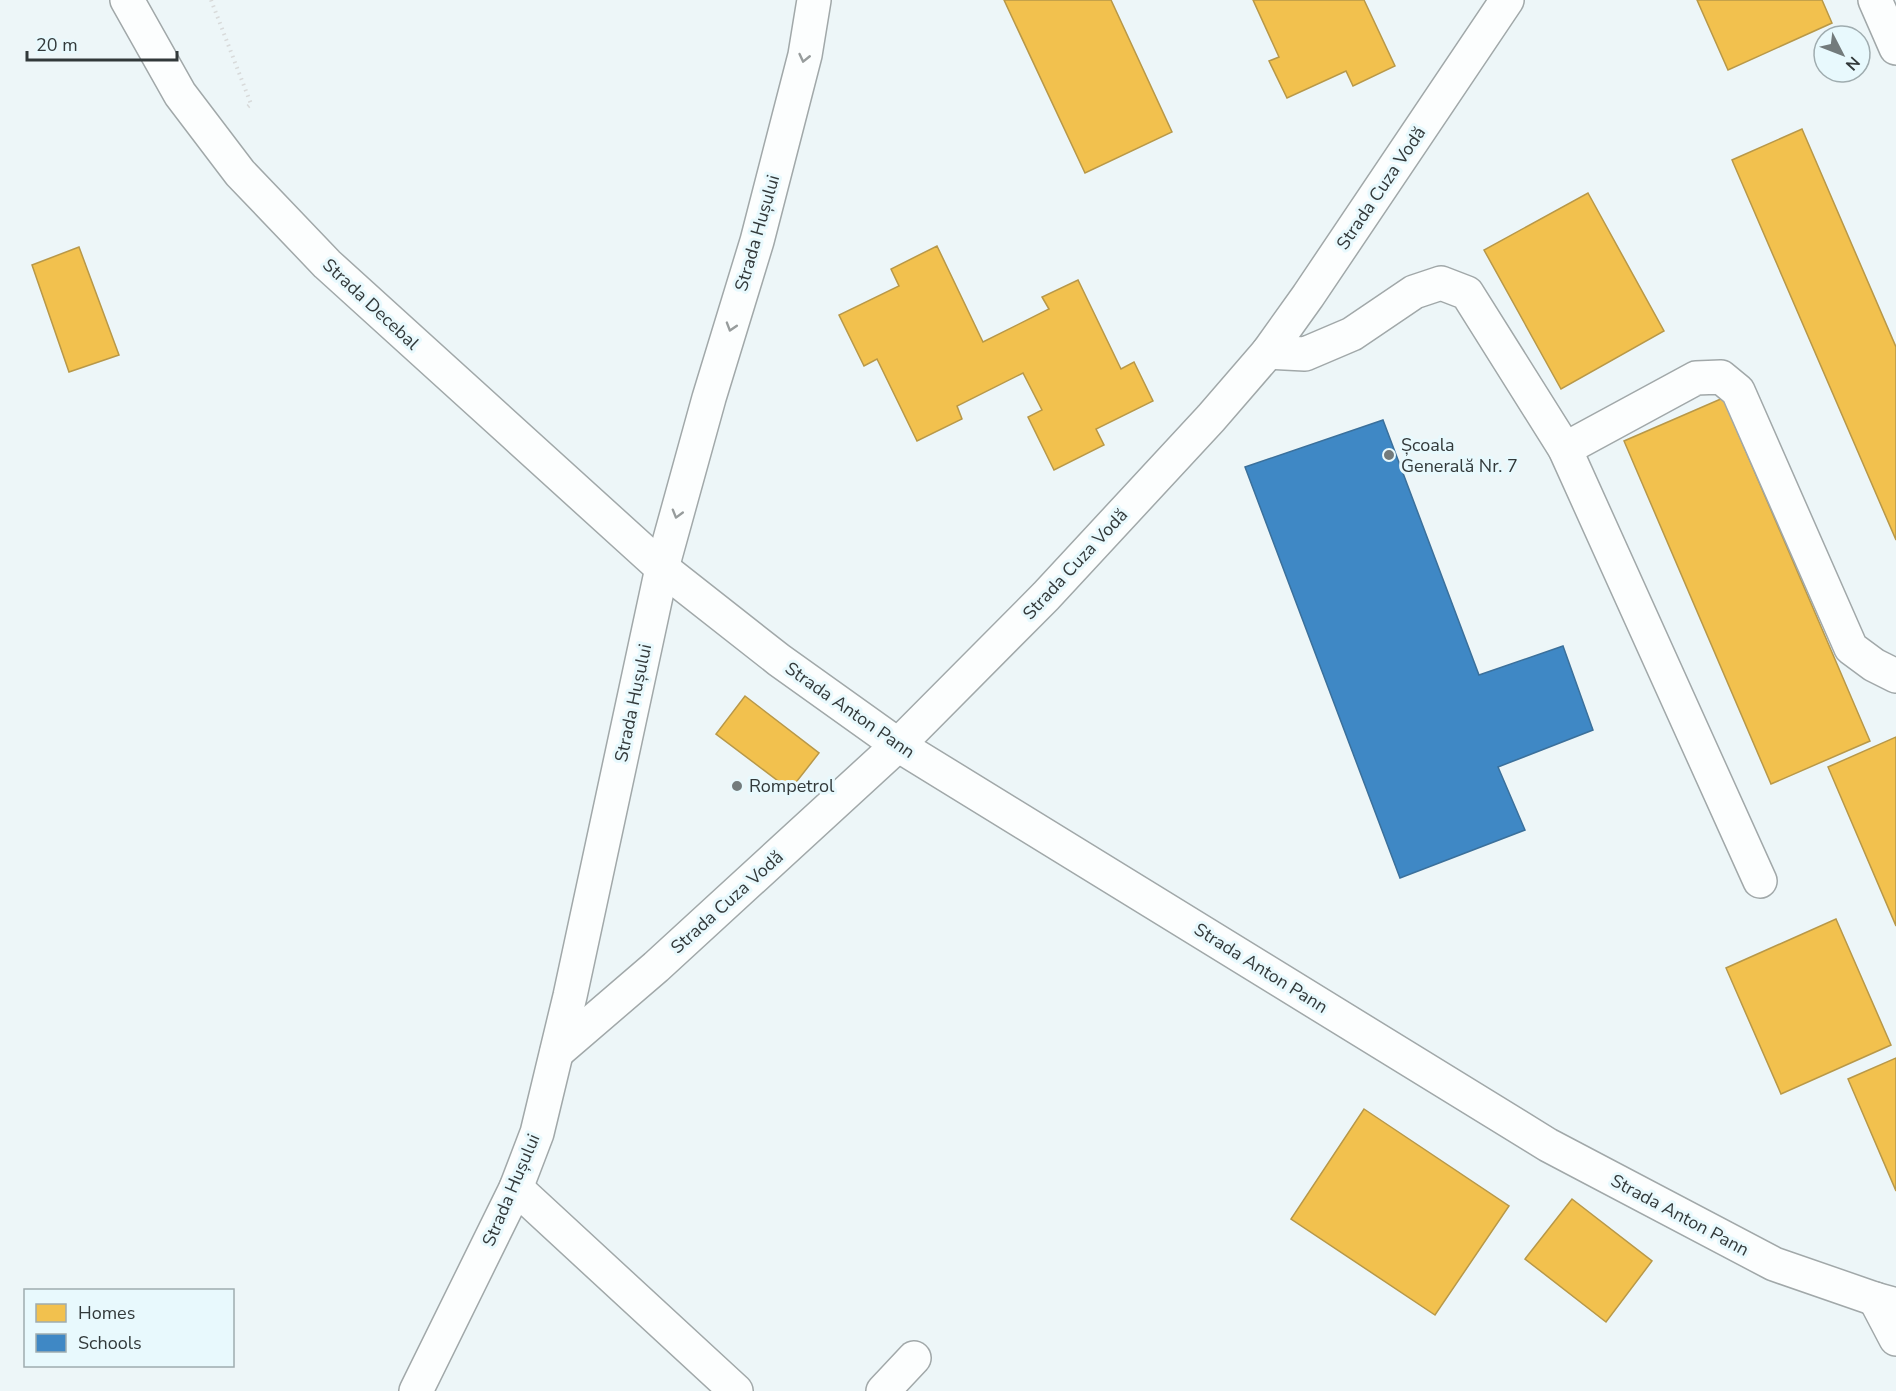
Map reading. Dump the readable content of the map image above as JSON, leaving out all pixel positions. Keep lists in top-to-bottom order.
{
  "streets": {
    "street": [
      "Strada Cuza Vodă",
      "Strada Hușului",
      "Strada Decebal",
      "Strada Anton Pann"
    ]
  },
  "crossings": [
    ["Strada Cuza Vodă", "Strada Hușului"],
    ["Strada Cuza Vodă", "Strada Anton Pann"],
    ["Strada Hușului", "Strada Decebal"],
    ["Strada Hușului", "Strada Anton Pann"],
    ["Strada Decebal", "Strada Anton Pann"]
  ],
  "one_way": ["Strada Hușului"],
  "places": ["Școala Generală Nr. 7", "Rompetrol"],
  "legend": ["Homes", "Schools"],
  "scale_bar": "20 m",
  "north": "bottom right"
}
